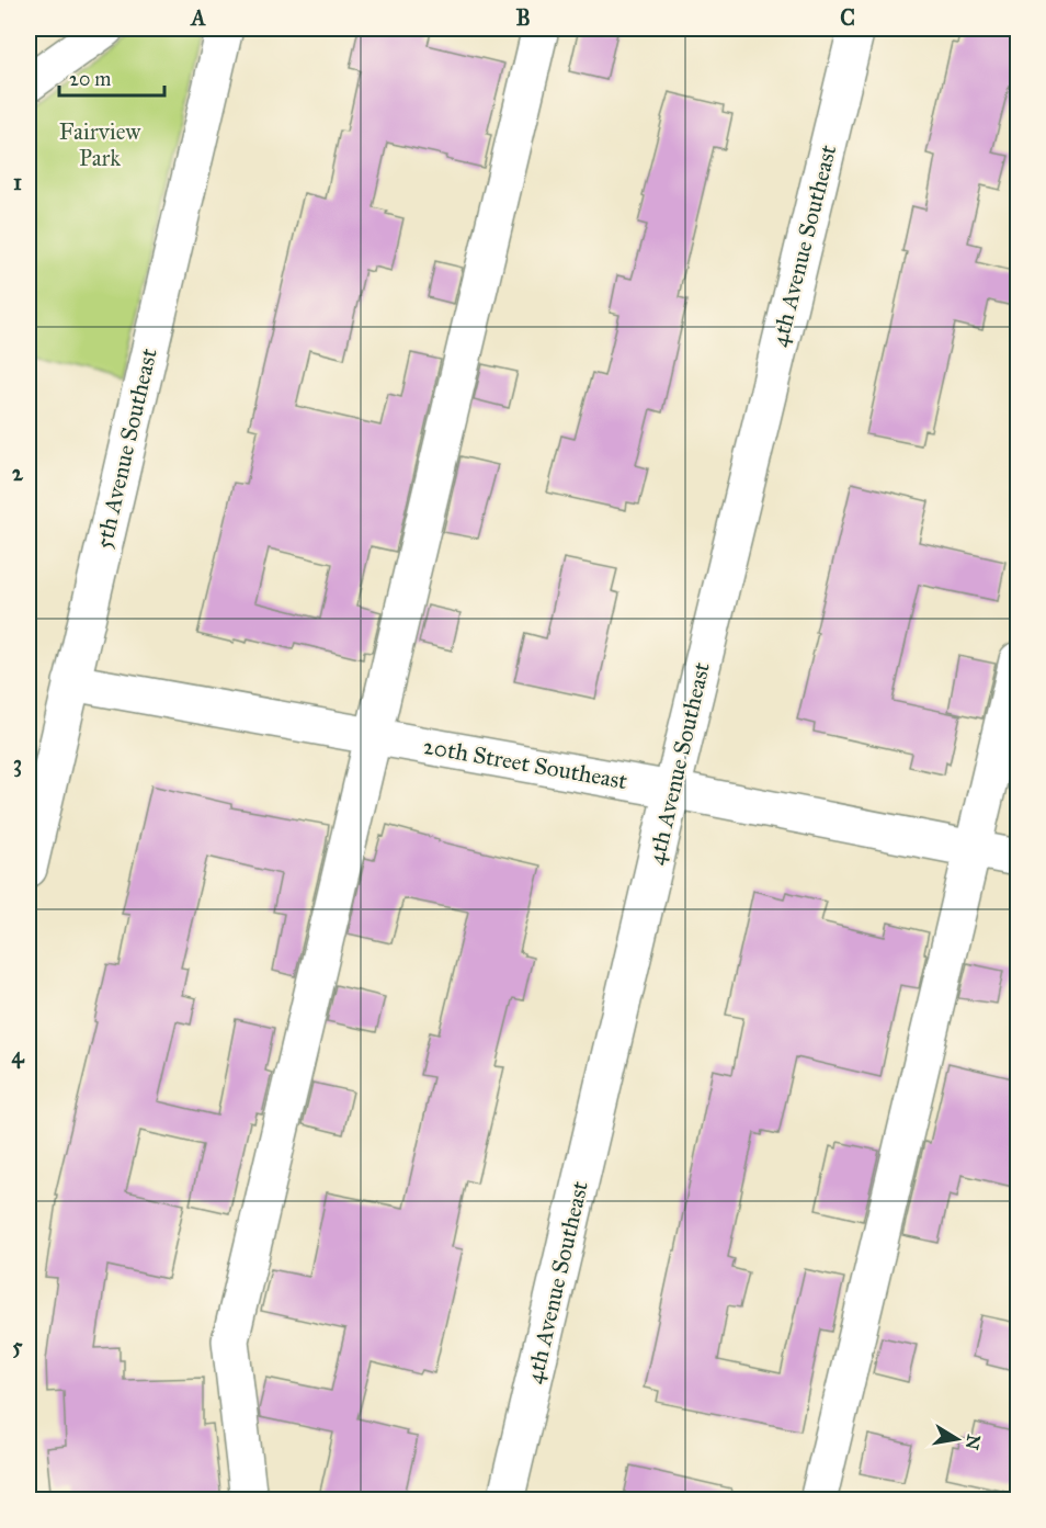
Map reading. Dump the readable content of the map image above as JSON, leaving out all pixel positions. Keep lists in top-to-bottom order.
{
  "streets": {
    "street": ["4th Avenue Southeast", "5th Avenue Southeast", "20th Street Southeast"]
  },
  "crossings": [
    ["4th Avenue Southeast", "20th Street Southeast"],
    ["5th Avenue Southeast", "20th Street Southeast"]
  ],
  "parks": ["Fairview Park"],
  "scale_bar": "20 m",
  "north": "right",
  "grid": {
    "columns": ["A", "B", "C"],
    "rows": [
      "1",
      "2",
      "3",
      "4",
      "5"
    ]
  }
}
